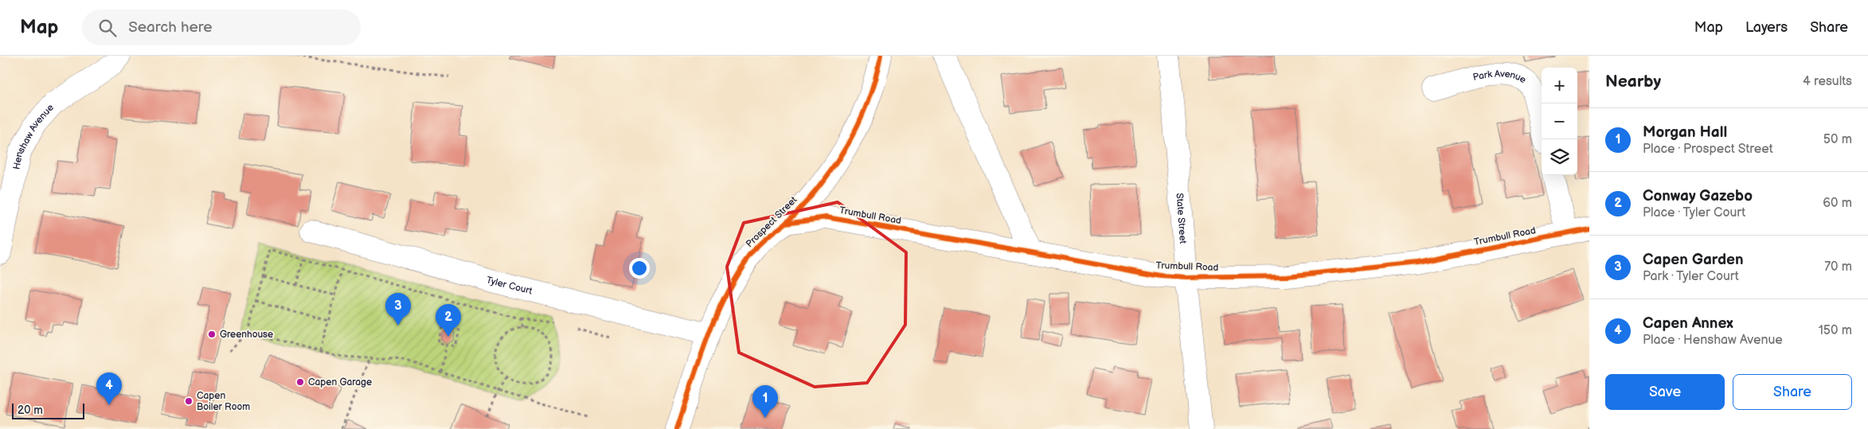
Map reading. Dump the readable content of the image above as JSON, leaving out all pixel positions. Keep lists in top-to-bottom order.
{
  "streets": {
    "street": [
      "Park Avenue",
      "Henshaw Avenue",
      "Trumbull Road",
      "State Street",
      "Prospect Street",
      "Tyler Court"
    ]
  },
  "crossings": [
    ["Trumbull Road", "State Street"],
    ["Trumbull Road", "Prospect Street"],
    ["Prospect Street", "Tyler Court"]
  ],
  "places": ["Greenhouse", "Capen Garage", "Capen Boiler Room"],
  "scale_bar": "20 m",
  "page": {
    "header": "Map",
    "search": "Search here",
    "nav": ["Map", "Layers", "Share"],
    "heading": ["Nearby", "4 results"],
    "map_buttons": ["+", "−"],
    "list": [
      {
        "mark": "1",
        "name": "Morgan Hall",
        "note": "Place · Prospect Street",
        "value": "50 m"
      },
      {
        "mark": "2",
        "name": "Conway Gazebo",
        "note": "Place · Tyler Court",
        "value": "60 m"
      },
      {
        "mark": "3",
        "name": "Capen Garden",
        "note": "Park · Tyler Court",
        "value": "70 m"
      },
      {
        "mark": "4",
        "name": "Capen Annex",
        "note": "Place · Henshaw Avenue",
        "value": "150 m"
      }
    ],
    "pins": [
      "3",
      "2",
      "4",
      "1"
    ],
    "buttons": ["Save", "Share"],
    "scale": "20 m"
  }
}
